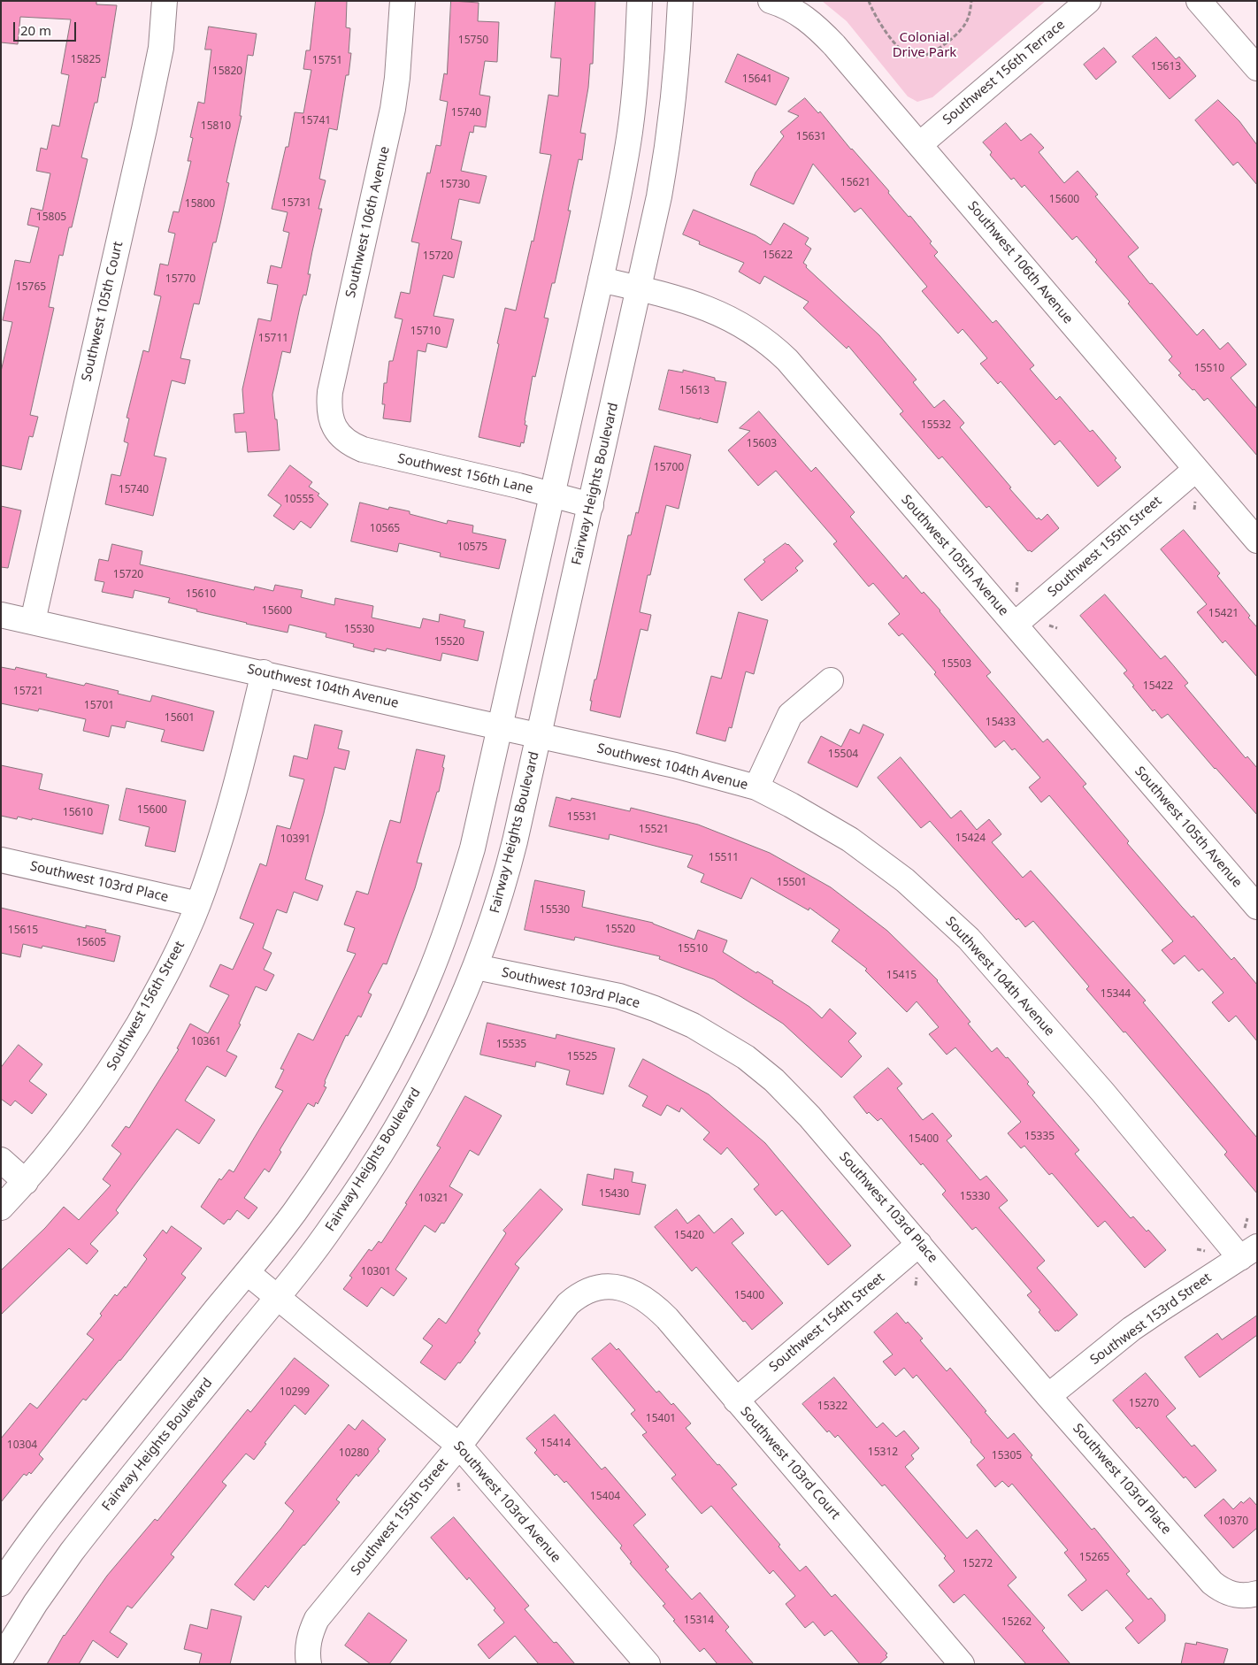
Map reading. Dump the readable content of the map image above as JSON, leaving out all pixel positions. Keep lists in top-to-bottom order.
{
  "streets": {
    "street": [
      "Southwest 156th Terrace",
      "Southwest 106th Avenue",
      "Southwest 105th Court",
      "Southwest 156th Lane",
      "Fairway Heights Boulevard",
      "Southwest 155th Street",
      "Southwest 105th Avenue",
      "Southwest 104th Avenue",
      "Southwest 103rd Place",
      "Southwest 156th Street",
      "Southwest 153rd Street",
      "Southwest 154th Street",
      "Southwest 103rd Court",
      "Southwest 103rd Avenue"
    ]
  },
  "crossings": [
    ["Southwest 156th Terrace", "Southwest 106th Avenue"],
    ["Southwest 106th Avenue", "Southwest 156th Lane"],
    ["Southwest 106th Avenue", "Southwest 155th Street"],
    ["Southwest 105th Court", "Southwest 104th Avenue"],
    ["Southwest 156th Lane", "Fairway Heights Boulevard"],
    ["Fairway Heights Boulevard", "Southwest 105th Avenue"],
    ["Fairway Heights Boulevard", "Southwest 104th Avenue"],
    ["Fairway Heights Boulevard", "Southwest 103rd Place"],
    ["Fairway Heights Boulevard", "Southwest 103rd Avenue"],
    ["Southwest 155th Street", "Southwest 105th Avenue"],
    ["Southwest 155th Street", "Southwest 103rd Court"],
    ["Southwest 155th Street", "Southwest 103rd Avenue"],
    ["Southwest 104th Avenue", "Southwest 156th Street"],
    ["Southwest 104th Avenue", "Southwest 153rd Street"],
    ["Southwest 103rd Place", "Southwest 156th Street"],
    ["Southwest 103rd Place", "Southwest 153rd Street"],
    ["Southwest 103rd Place", "Southwest 154th Street"],
    ["Southwest 154th Street", "Southwest 103rd Court"]
  ],
  "parks": ["Colonial Drive Park"],
  "house_numbers": [
    "15750",
    "15825",
    "15751",
    "15613",
    "15820",
    "15641",
    "15740",
    "15741",
    "15810",
    "15631",
    "15621",
    "15730",
    "15600",
    "15731",
    "15800",
    "15805",
    "15622",
    "15720",
    "15770",
    "15765",
    "15710",
    "15711",
    "15510",
    "15613",
    "15532",
    "15603",
    "15700",
    "15740",
    "10555",
    "10565",
    "10575",
    "15720",
    "15610",
    "15600",
    "15421",
    "15530",
    "15520",
    "15503",
    "15422",
    "15721",
    "15701",
    "15601",
    "15433",
    "15504",
    "15600",
    "15610",
    "15531",
    "15521",
    "15424",
    "10391",
    "15511",
    "15501",
    "15530",
    "15520",
    "15615",
    "15605",
    "15510",
    "15415",
    "15344",
    "10361",
    "15535",
    "15525",
    "15335",
    "15400",
    "15430",
    "15330",
    "10321",
    "15420",
    "10301",
    "15400",
    "10299",
    "15270",
    "15322",
    "15401",
    "15414",
    "10304",
    "15312",
    "10280",
    "15305",
    "15404",
    "10370",
    "15265",
    "15272",
    "15314",
    "15262"
  ],
  "scale_bar": "20 m"
}
